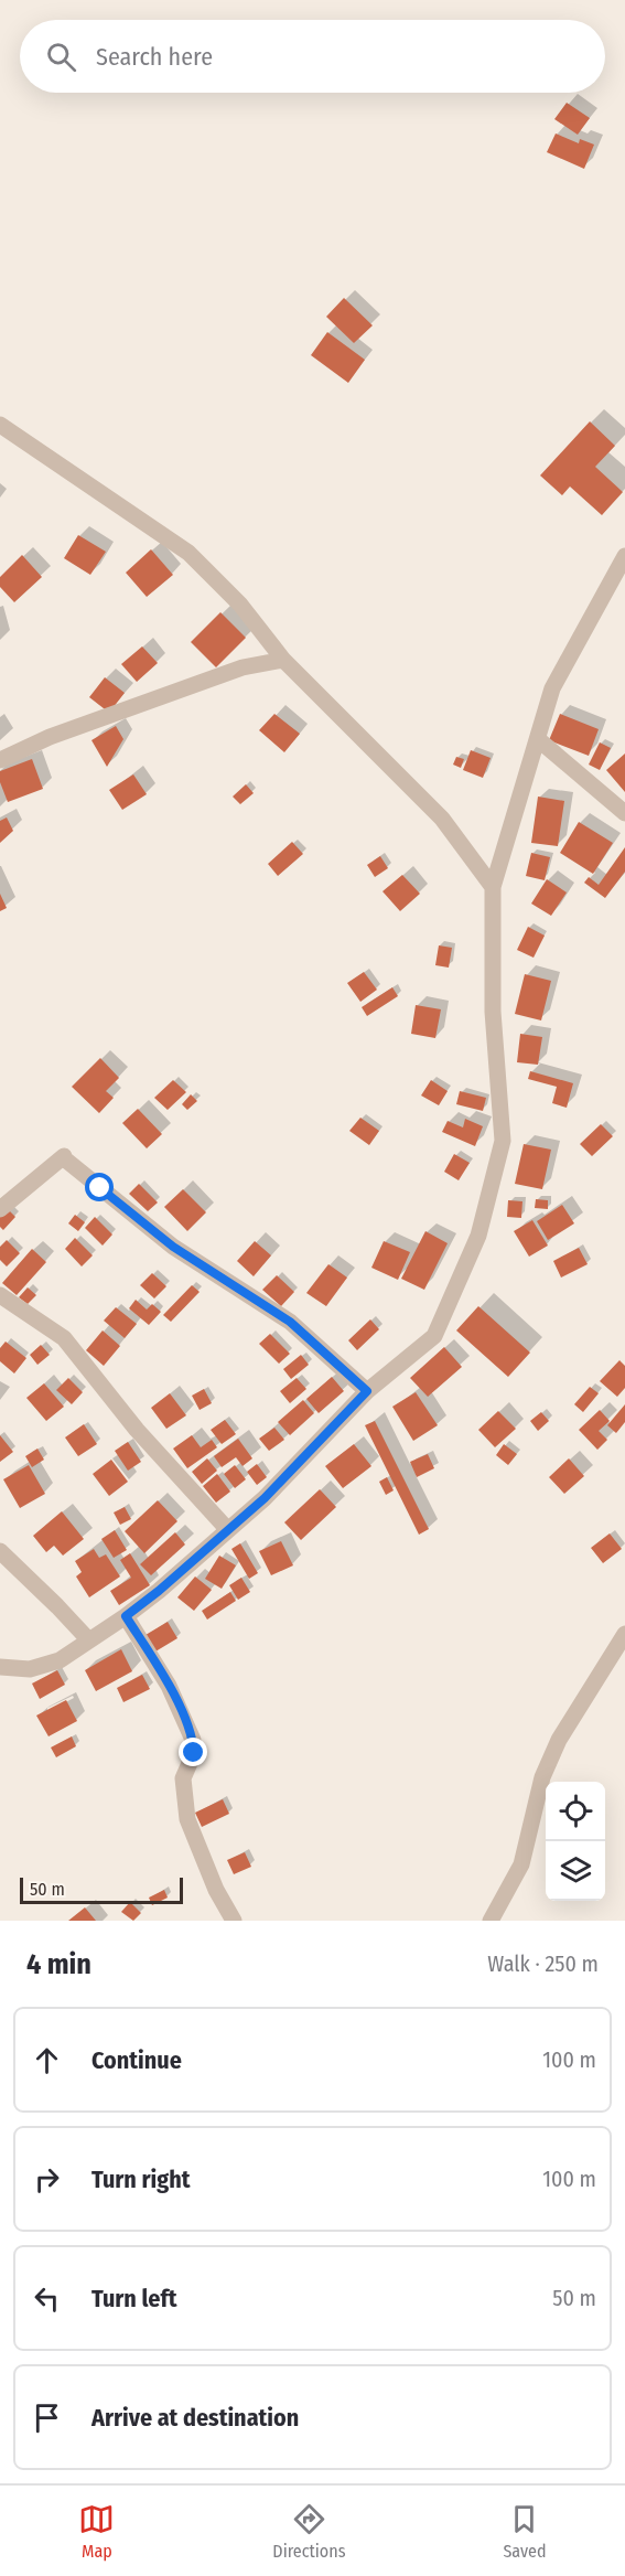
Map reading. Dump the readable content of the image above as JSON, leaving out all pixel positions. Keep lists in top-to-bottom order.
{
  "scale_bar": "50 m",
  "page": {
    "search": "Search here",
    "scale": "50 m",
    "heading": ["4 min", "Walk · 250 m"],
    "list": [
      ["Continue", "100 m"],
      ["Turn right", "100 m"],
      ["Turn left", "50 m"],
      "Arrive at destination"
    ],
    "nav": ["Map", "Directions", "Saved"]
  }
}
